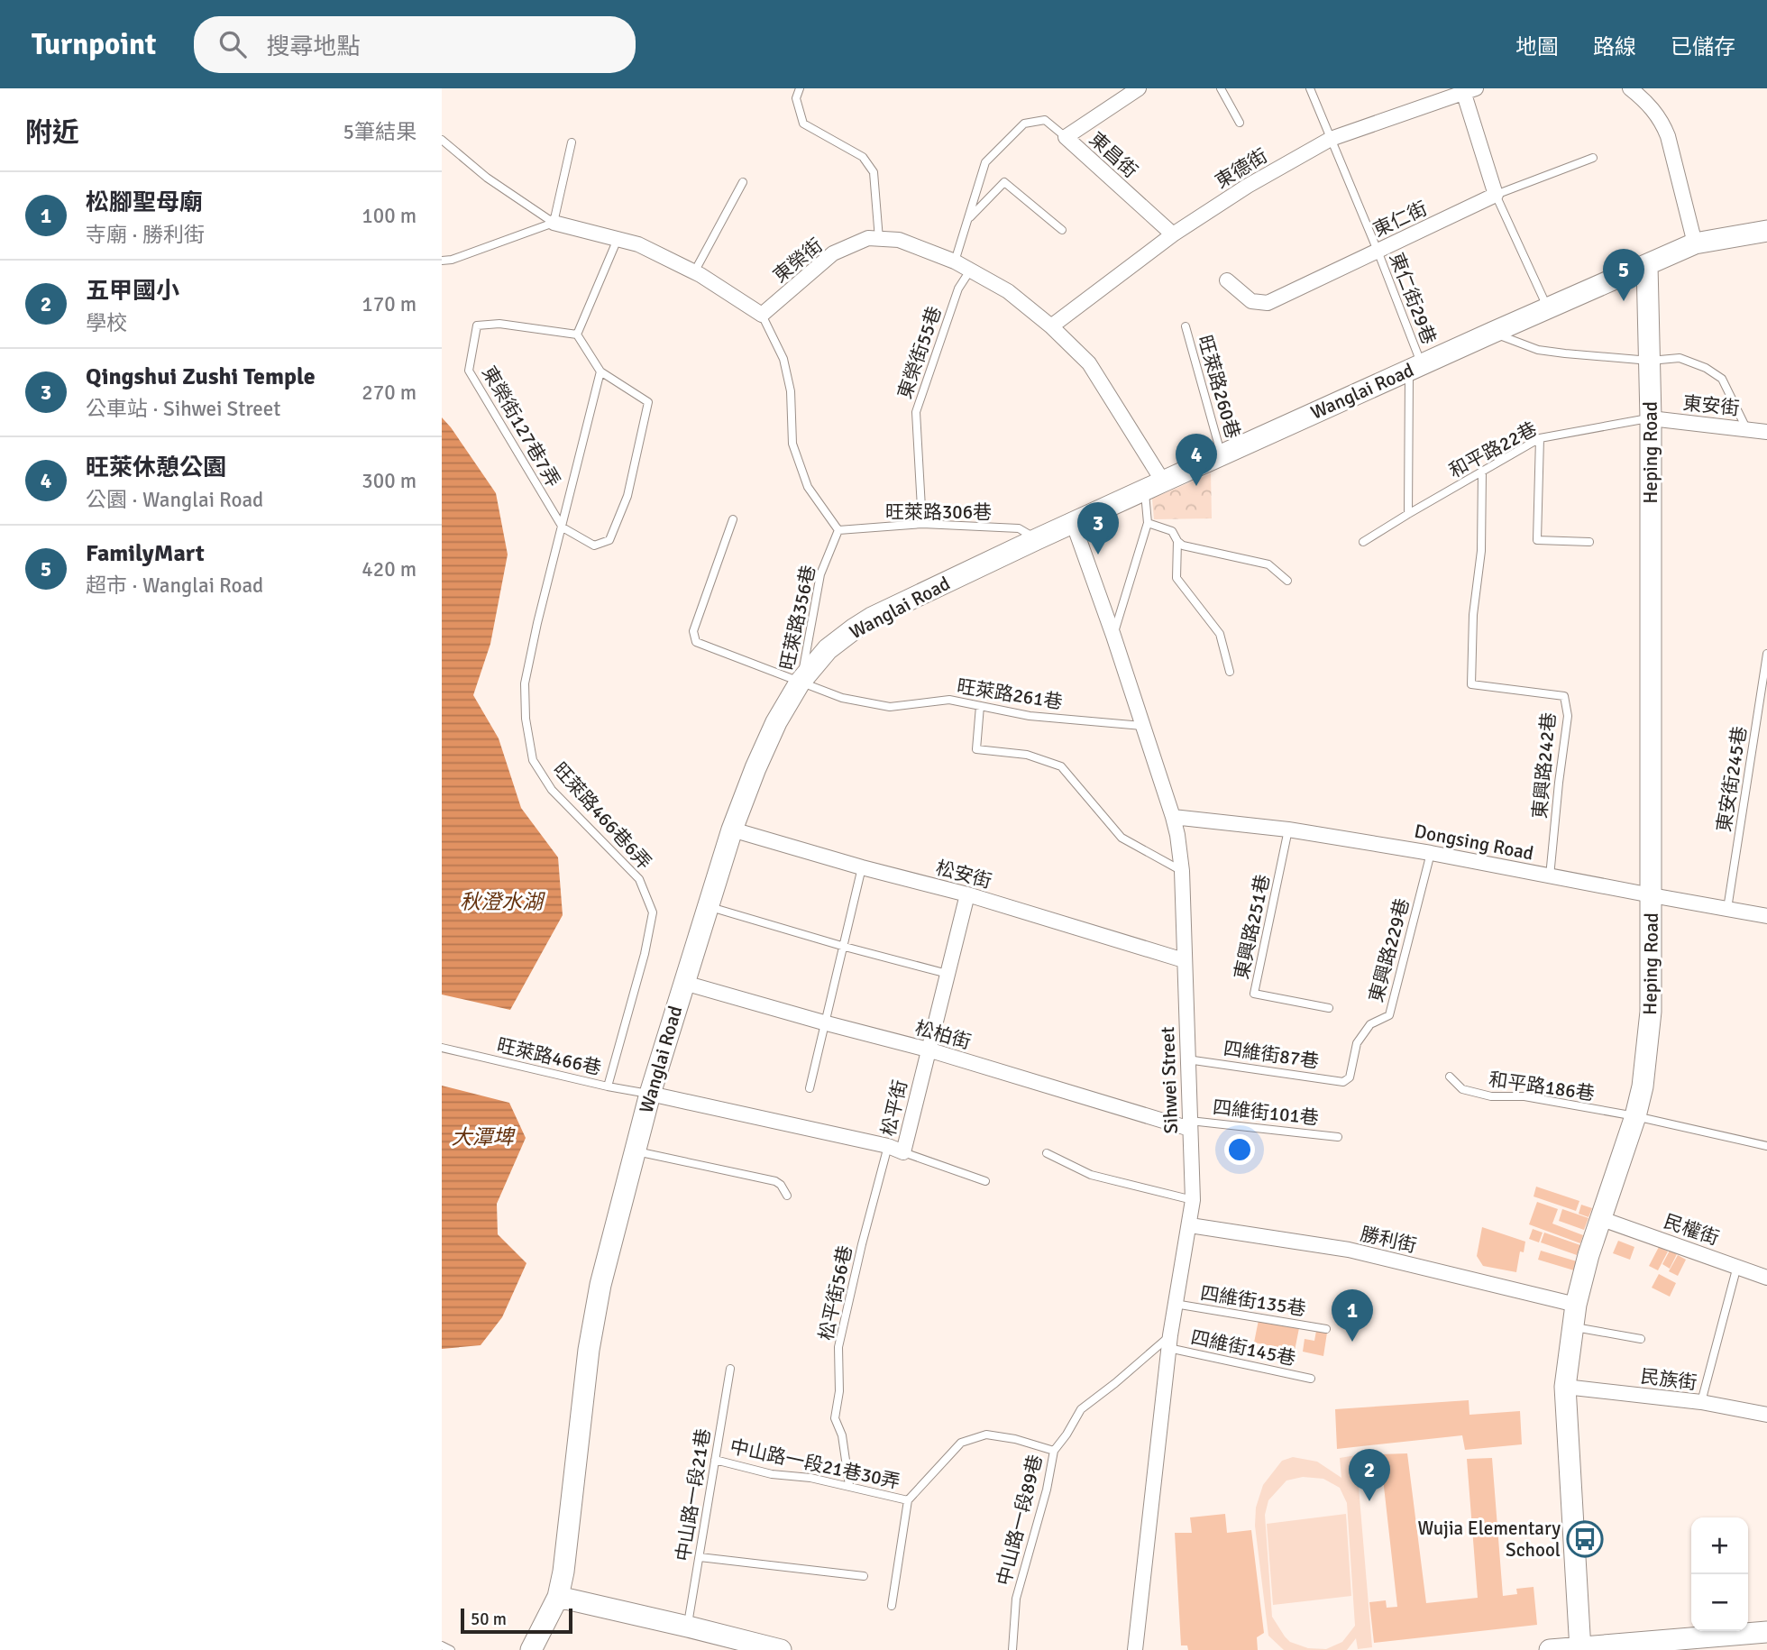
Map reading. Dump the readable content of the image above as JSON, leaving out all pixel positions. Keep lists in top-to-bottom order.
{
  "streets": {
    "street": [
      "東昌街",
      "東德街",
      "東仁街",
      "東榮街",
      "Wanglai Road",
      "東安街",
      "Heping Road",
      "Dongsing Road",
      "松安街",
      "松柏街",
      "Sihwei Street",
      "松平街",
      "民權街",
      "勝利街",
      "民族街"
    ],
    "lane": [
      "東仁街29巷",
      "東榮街55巷",
      "旺萊路260巷",
      "東榮街127巷7弄",
      "和平路22巷",
      "旺萊路306巷",
      "旺萊路356巷",
      "旺萊路261巷",
      "東興路242巷",
      "東安街245巷",
      "旺萊路466巷6弄",
      "東興路251巷",
      "東興路229巷",
      "四維街87巷",
      "旺萊路466巷",
      "和平路186巷",
      "四維街101巷",
      "松平街56巷",
      "四維街135巷",
      "四維街145巷",
      "中山路一段21巷30弄",
      "中山路一段21巷",
      "中山路一段89巷"
    ]
  },
  "crossings": [
    ["東昌街", "東德街"],
    ["東德街", "東榮街"],
    ["東德街", "東仁街29巷"],
    ["東仁街", "東仁街29巷"],
    ["東榮街", "東榮街55巷"],
    ["東榮街", "Wanglai Road"],
    ["東仁街29巷", "Wanglai Road"],
    ["東榮街55巷", "旺萊路306巷"],
    ["旺萊路260巷", "Wanglai Road"],
    ["Wanglai Road", "Heping Road"],
    ["Wanglai Road", "旺萊路306巷"],
    ["Wanglai Road", "旺萊路356巷"],
    ["Wanglai Road", "旺萊路261巷"],
    ["Wanglai Road", "松安街"],
    ["Wanglai Road", "松柏街"],
    ["Wanglai Road", "旺萊路466巷"],
    ["Wanglai Road", "Sihwei Street"],
    ["Wanglai Road", "松平街"],
    ["東安街", "和平路22巷"],
    ["東安街", "Heping Road"],
    ["東榮街127巷7弄", "旺萊路466巷6弄"],
    ["和平路22巷", "Heping Road"],
    ["和平路22巷", "東興路242巷"],
    ["Heping Road", "Dongsing Road"],
    ["Heping Road", "和平路186巷"],
    ["Heping Road", "民權街"],
    ["Heping Road", "勝利街"],
    ["Heping Road", "民族街"],
    ["旺萊路306巷", "旺萊路356巷"],
    ["旺萊路356巷", "旺萊路261巷"],
    ["旺萊路261巷", "Sihwei Street"],
    ["東興路242巷", "Dongsing Road"],
    ["東安街245巷", "Dongsing Road"],
    ["旺萊路466巷6弄", "旺萊路466巷"],
    ["Dongsing Road", "東興路251巷"],
    ["Dongsing Road", "東興路229巷"],
    ["Dongsing Road", "Sihwei Street"],
    ["松安街", "Sihwei Street"],
    ["松安街", "松平街"],
    ["東興路229巷", "四維街87巷"],
    ["松柏街", "Sihwei Street"],
    ["松柏街", "松平街"],
    ["松柏街", "四維街101巷"],
    ["四維街87巷", "Sihwei Street"],
    ["旺萊路466巷", "松平街"],
    ["Sihwei Street", "四維街101巷"],
    ["Sihwei Street", "勝利街"],
    ["Sihwei Street", "四維街135巷"],
    ["Sihwei Street", "四維街145巷"],
    ["Sihwei Street", "中山路一段89巷"],
    ["松平街", "松平街56巷"],
    ["松平街56巷", "中山路一段21巷30弄"],
    ["四維街145巷", "中山路一段89巷"],
    ["中山路一段21巷30弄", "中山路一段21巷"]
  ],
  "water": ["秋澄水湖", "大潭埤"],
  "places": {
    "bus stop": ["Wujia Elementary School"]
  },
  "scale_bar": "50 m",
  "page": {
    "header": "Turnpoint",
    "search": "搜尋地點",
    "nav": ["地圖", "路線", "已儲存"],
    "heading": ["附近", "5筆結果"],
    "list": [
      {
        "mark": "1",
        "name": "松腳聖母廟",
        "note": "寺廟 · 勝利街",
        "value": "100 m"
      },
      {
        "mark": "2",
        "name": "五甲國小",
        "note": "學校",
        "value": "170 m"
      },
      {
        "mark": "3",
        "name": "Qingshui Zushi Temple",
        "note": "公車站 · Sihwei Street",
        "value": "270 m"
      },
      {
        "mark": "4",
        "name": "旺萊休憩公園",
        "note": "公園 · Wanglai Road",
        "value": "300 m"
      },
      {
        "mark": "5",
        "name": "FamilyMart",
        "note": "超市 · Wanglai Road",
        "value": "420 m"
      }
    ],
    "pins": [
      "5",
      "4",
      "3",
      "1",
      "2"
    ],
    "map_buttons": ["+", "−"],
    "scale": "50 m"
  }
}
